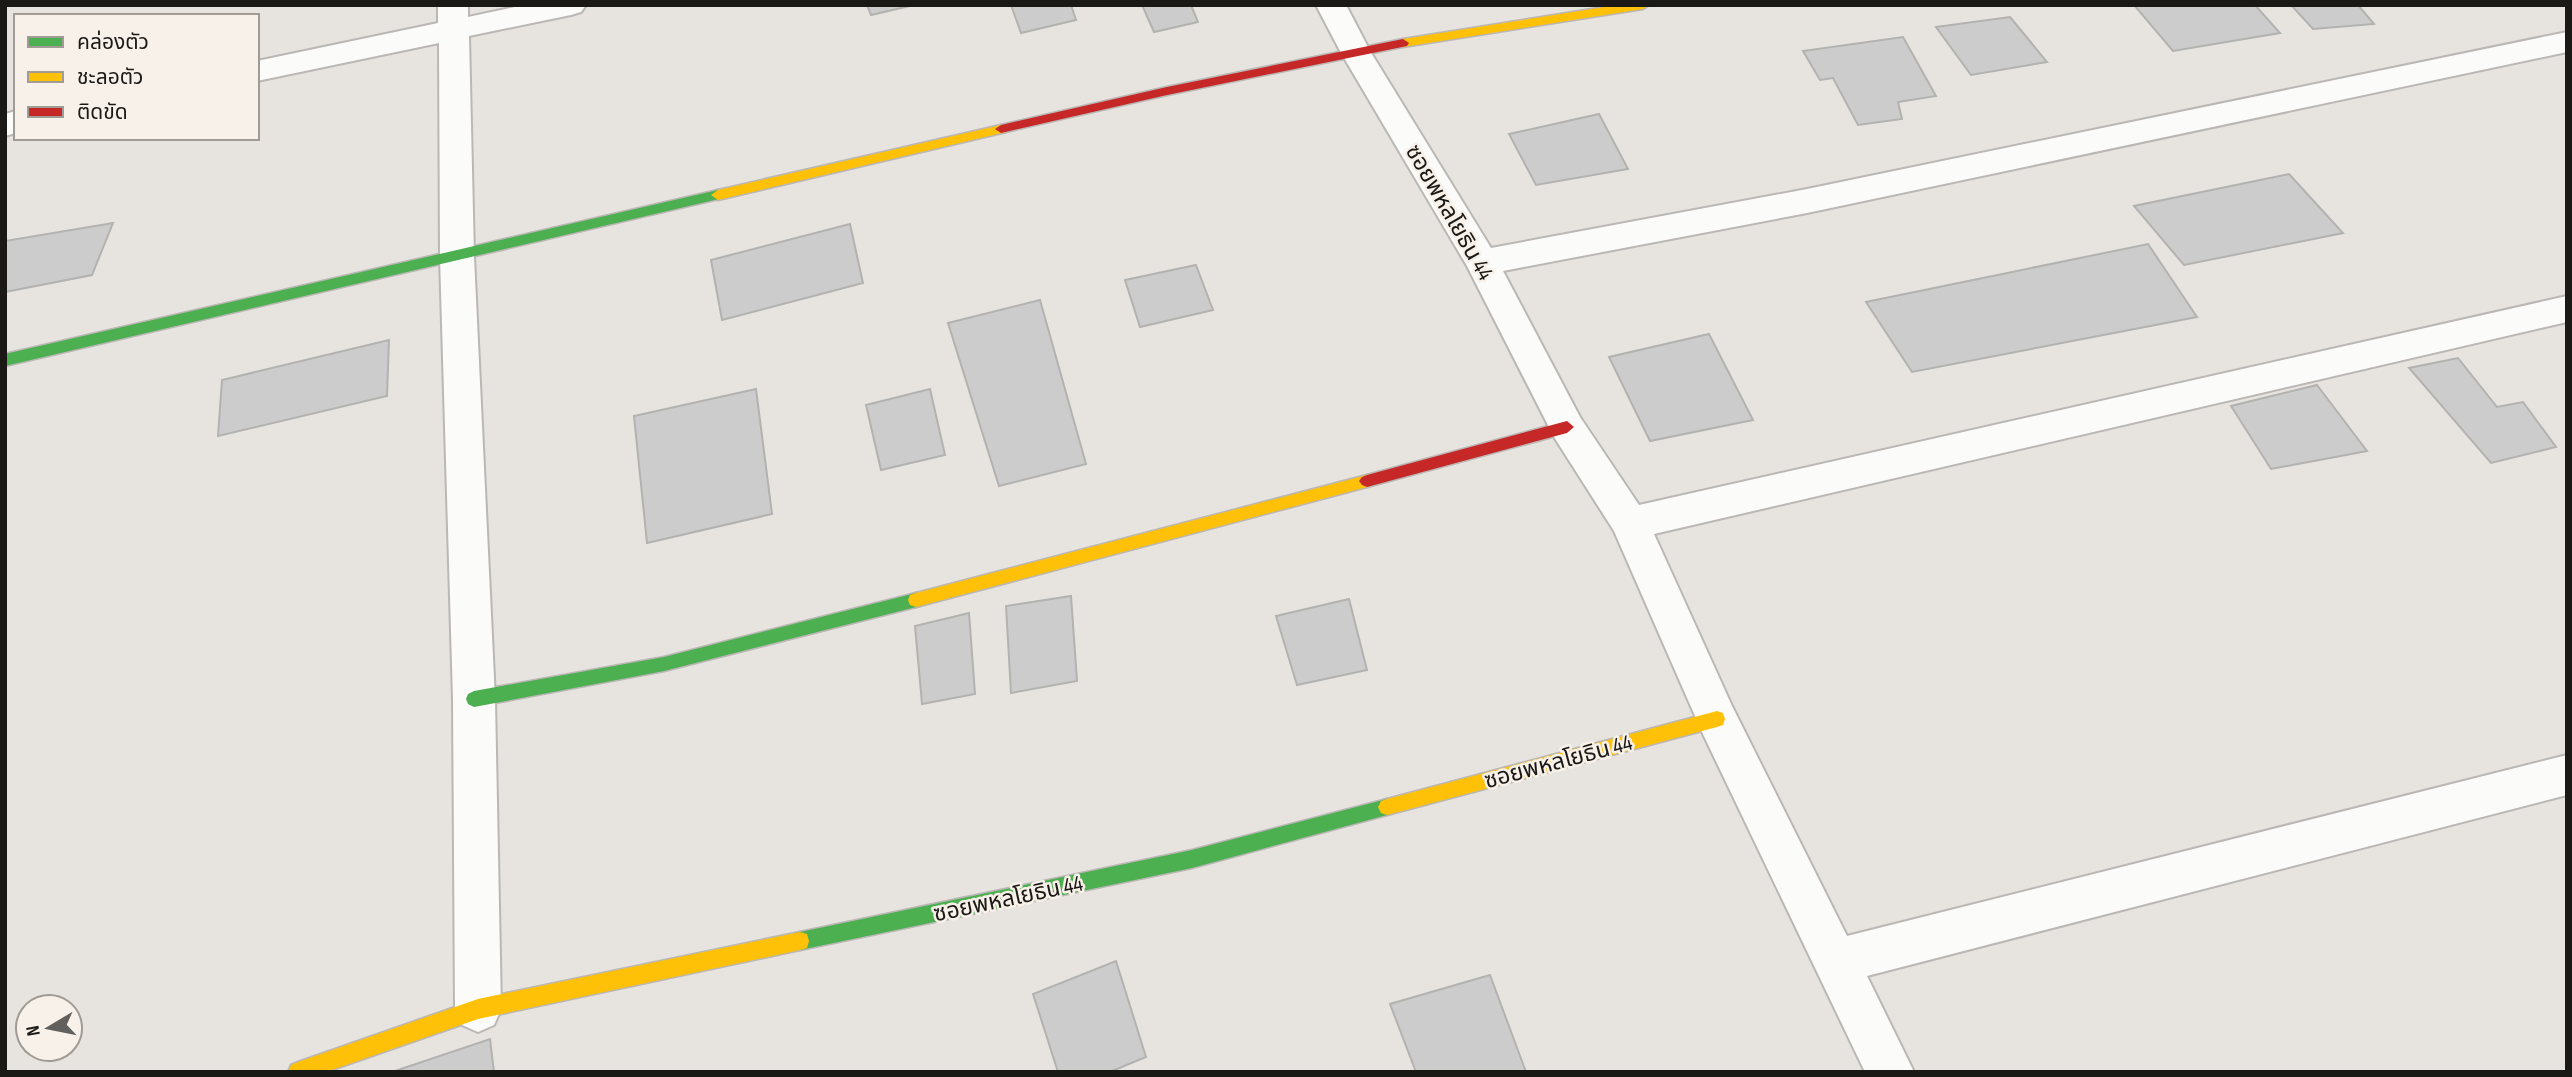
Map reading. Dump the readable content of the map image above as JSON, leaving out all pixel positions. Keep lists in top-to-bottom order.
{
  "streets": {
    "street": ["ซอยพหลโยธิน 44"]
  },
  "legend": ["คล่องตัว", "ชะลอตัว", "ติดขัด"],
  "north": "left"
}
